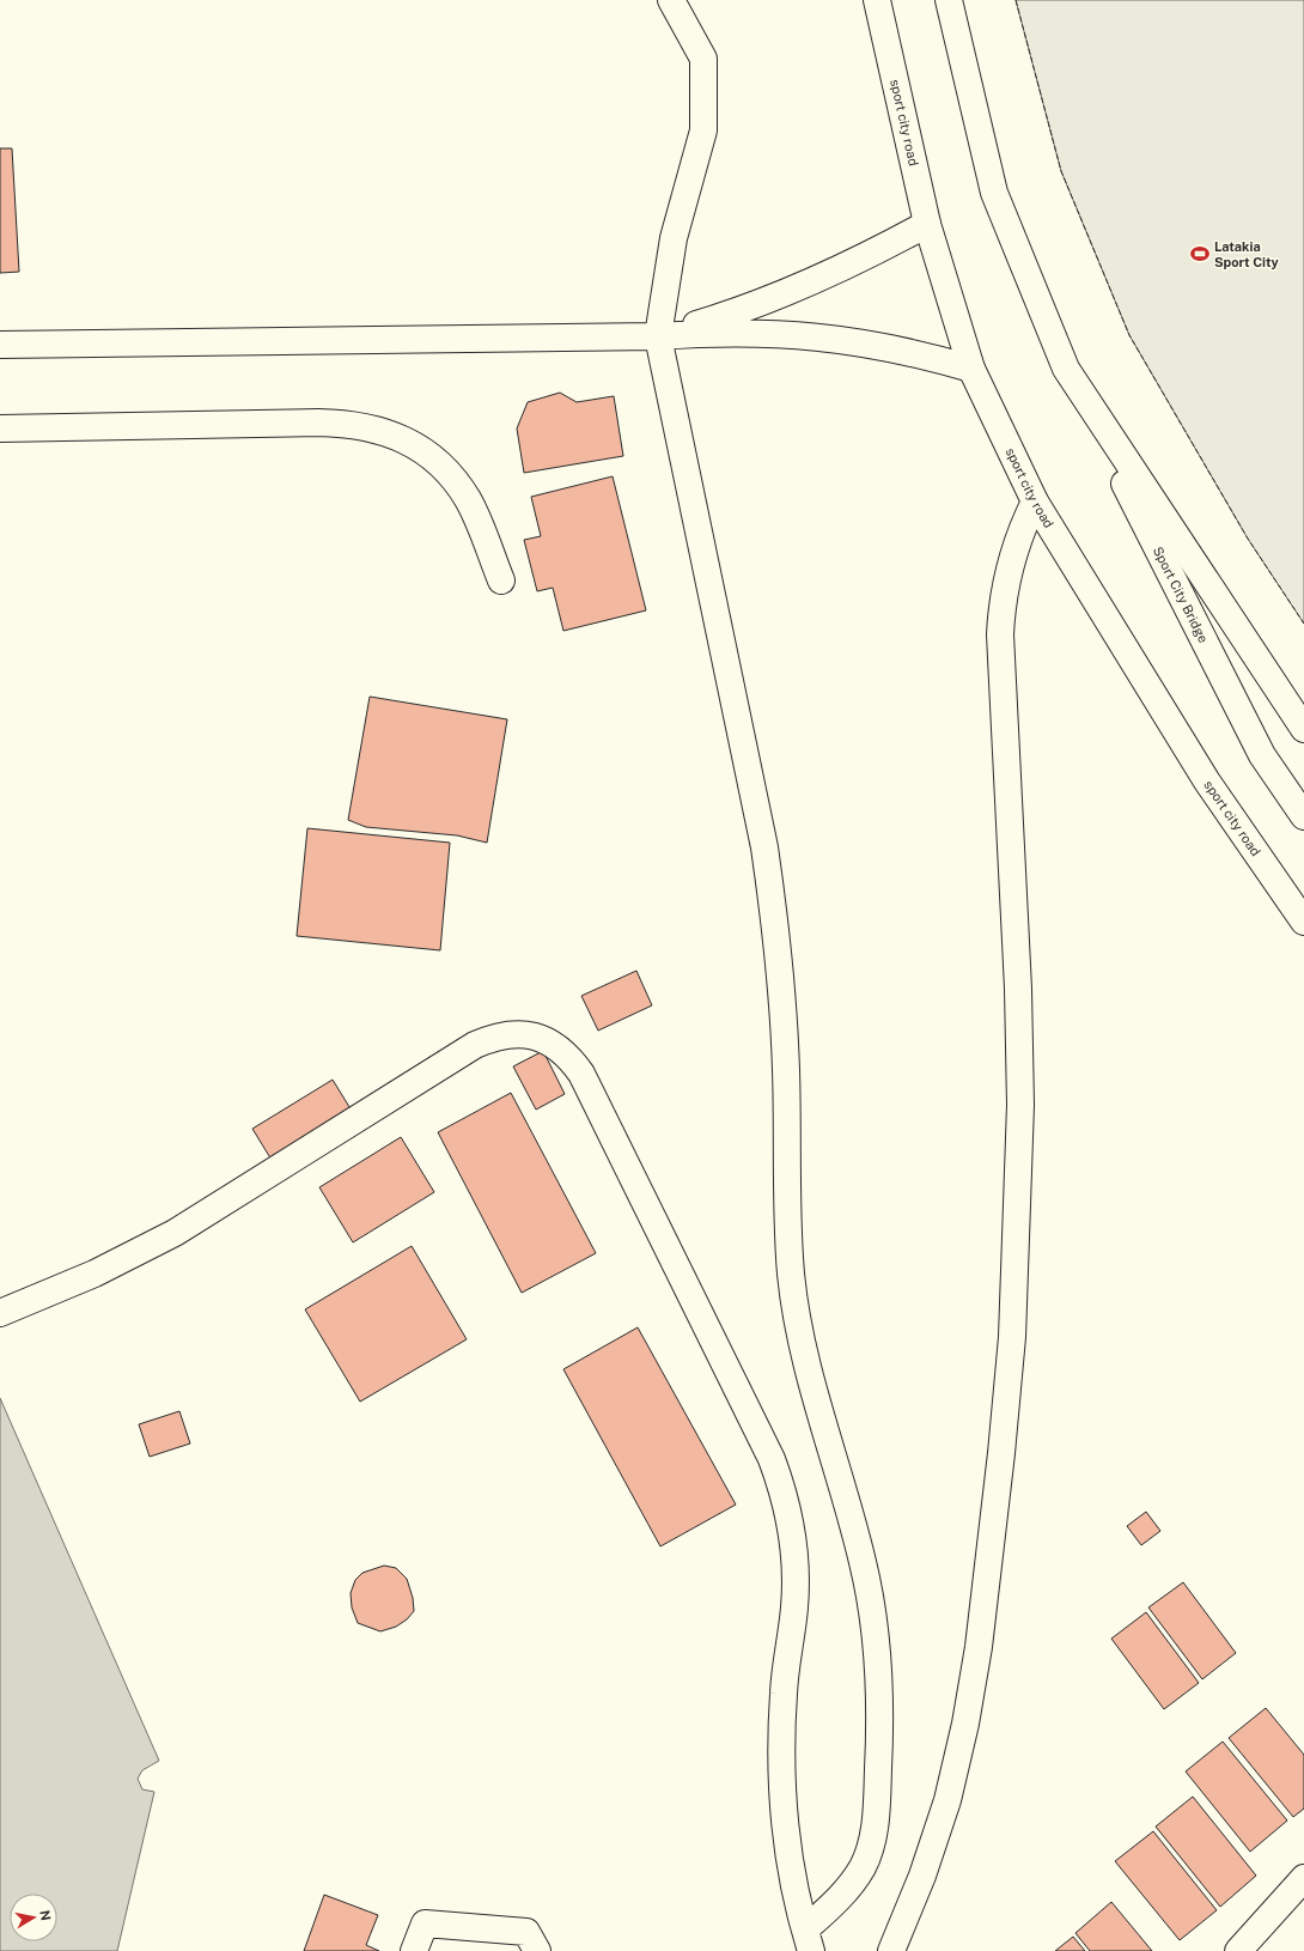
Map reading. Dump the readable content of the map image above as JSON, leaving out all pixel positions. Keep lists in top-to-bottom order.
{
  "streets": {
    "street": ["sport city road", "Sport City Bridge"]
  },
  "places": {
    "sports": ["Latakia Sport City"]
  },
  "north": "right"
}
